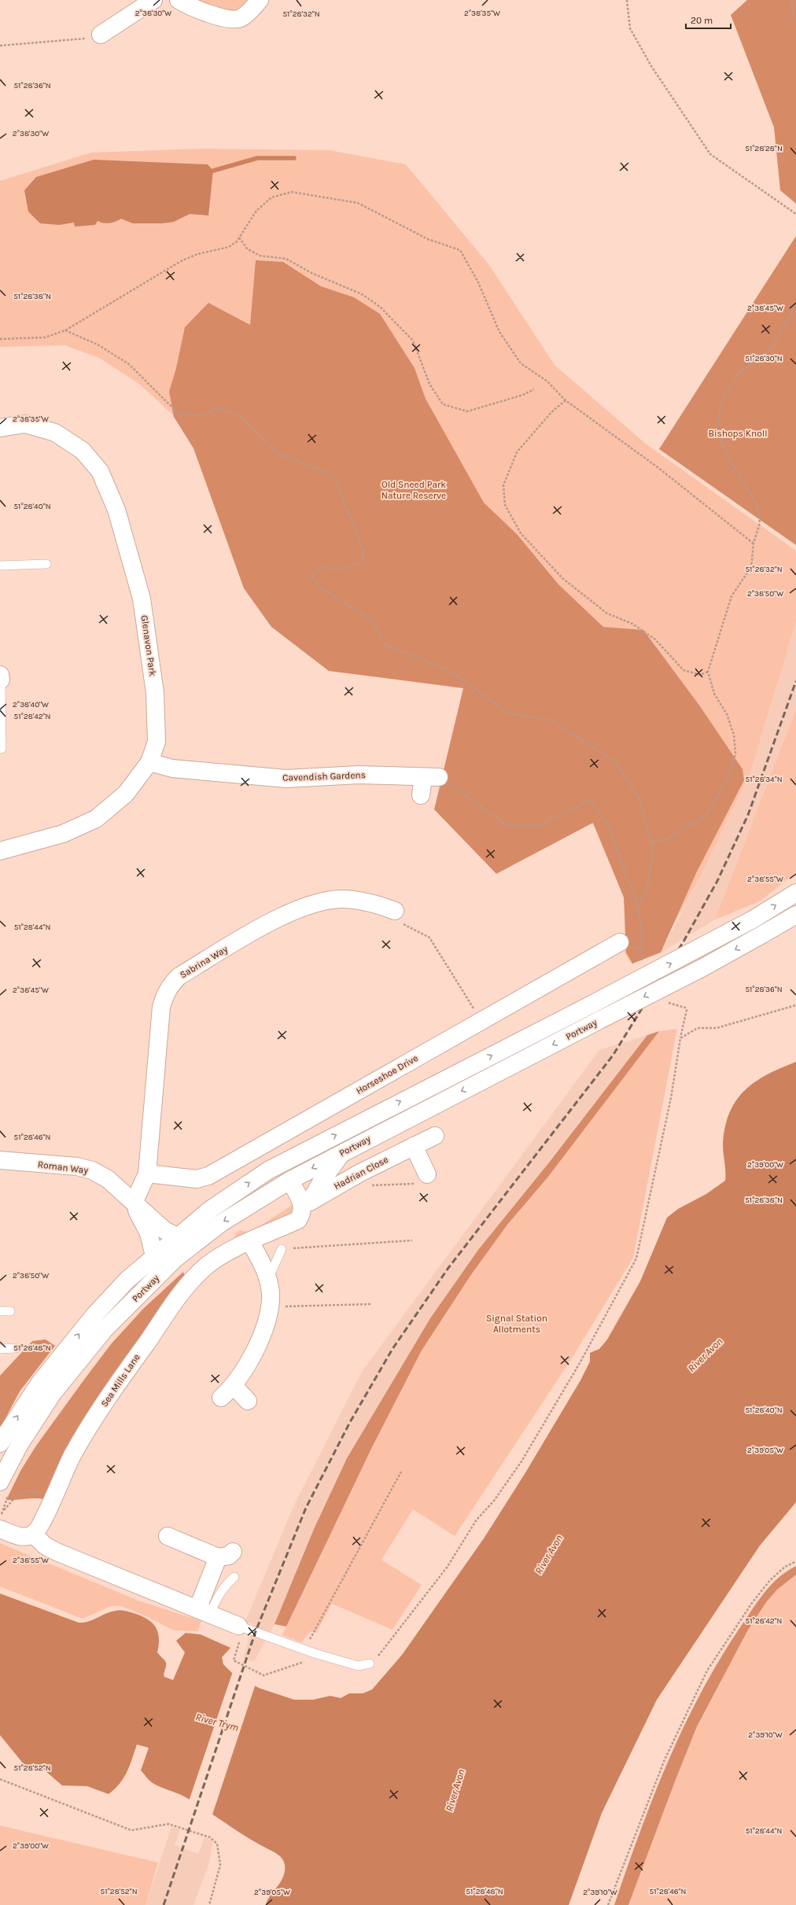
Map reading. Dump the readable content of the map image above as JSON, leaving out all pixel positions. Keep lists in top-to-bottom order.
{
  "streets": {
    "main road": [
      "Glenavon Park",
      "Cavendish Gardens",
      "Sabrina Way",
      "Portway",
      "Horseshoe Drive",
      "Roman Way",
      "Hadrian Close",
      "Sea Mills Lane"
    ]
  },
  "crossings": [
    ["Glenavon Park", "Cavendish Gardens"],
    ["Sabrina Way", "Horseshoe Drive"],
    ["Sabrina Way", "Roman Way"],
    ["Portway", "Roman Way"],
    ["Portway", "Hadrian Close"],
    ["Hadrian Close", "Sea Mills Lane"]
  ],
  "water": ["River Avon", "River Trym"],
  "parks": ["Bishops Knoll", "Old Sneed Park Nature Reserve", "Signal Station Allotments"],
  "scale_bar": "20 m",
  "coordinates": [
    "2°38'30\"W",
    "2°38'35\"W",
    "51°28'32\"N",
    "51°28'36\"N",
    "51°28'28\"N",
    "51°28'38\"N",
    "2°38'45\"W",
    "51°28'30\"N",
    "51°28'40\"N",
    "2°38'50\"W",
    "2°38'40\"W",
    "51°28'42\"N",
    "51°28'34\"N",
    "2°38'55\"W",
    "51°28'44\"N",
    "51°28'46\"N",
    "2°39'00\"W",
    "51°28'48\"N",
    "2°39'05\"W",
    "2°39'10\"W",
    "51°28'52\"N"
  ]
}
